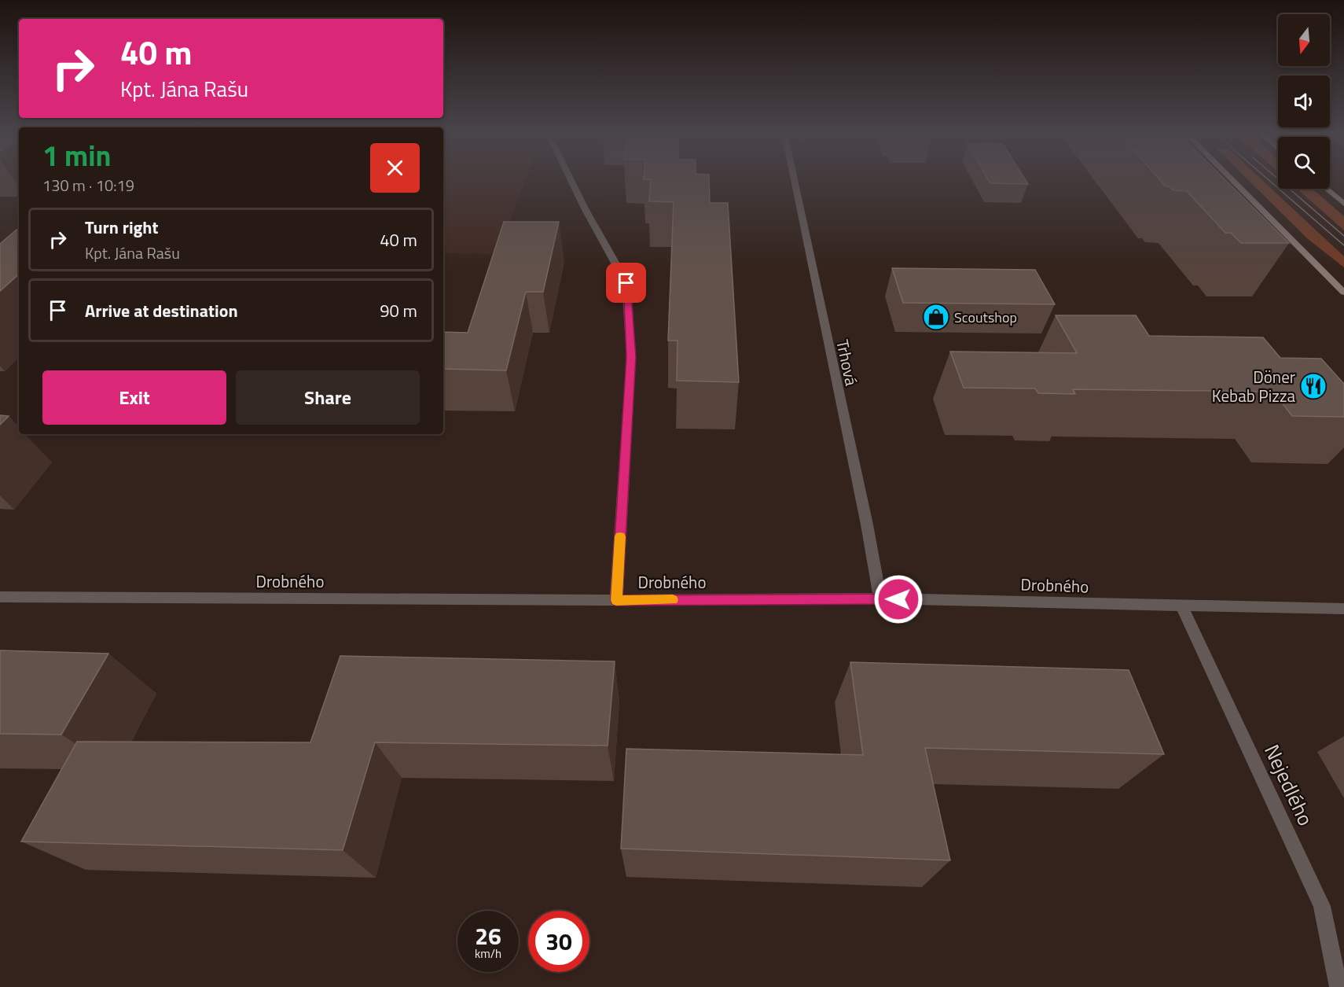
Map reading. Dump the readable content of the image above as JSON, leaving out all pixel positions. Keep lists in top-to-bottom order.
{
  "streets": {
    "street": ["Trhová", "Drobného", "Nejedlého"]
  },
  "crossings": [
    ["Trhová", "Drobného"],
    ["Drobného", "Nejedlého"]
  ],
  "places": {
    "shop": ["Scoutshop"],
    "restaurant": ["Döner Kebab Pizza"]
  },
  "north": "bottom",
  "page": {
    "turn": ["40 m", "Kpt. Jána Rašu"],
    "heading": ["1 min", "130 m · 10:19"],
    "list": [
      {
        "name": "Turn right",
        "note": "Kpt. Jána Rašu",
        "value": "40 m"
      },
      {
        "name": "Arrive at destination",
        "value": "90 m"
      }
    ],
    "buttons": ["Exit", "Share"],
    "speed": "26 km/h",
    "limit": "30"
  }
}
